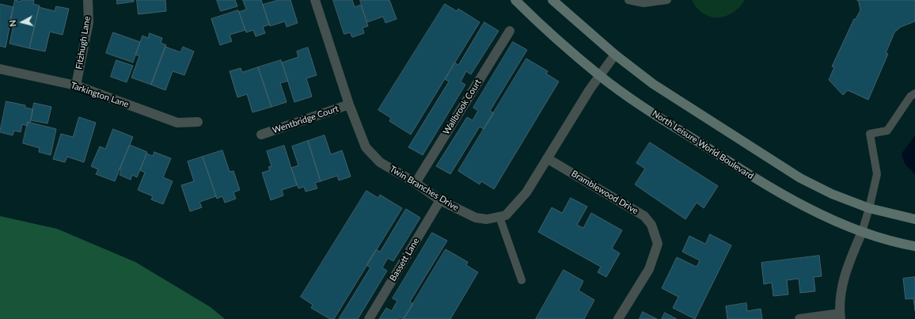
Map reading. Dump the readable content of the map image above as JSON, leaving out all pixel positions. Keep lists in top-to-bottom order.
{
  "streets": {
    "street": [
      "Fitzhugh Lane",
      "Tarkington Lane",
      "Wallbrook Court",
      "Wentbridge Court",
      "North Leisure World Boulevard",
      "Twin Branches Drive",
      "Bramblewood Drive",
      "Bassett Lane"
    ]
  },
  "crossings": [
    ["Fitzhugh Lane", "Tarkington Lane"],
    ["Wallbrook Court", "Twin Branches Drive"],
    ["Wentbridge Court", "Twin Branches Drive"],
    ["North Leisure World Boulevard", "Twin Branches Drive"],
    ["Twin Branches Drive", "Bramblewood Drive"],
    ["Twin Branches Drive", "Bassett Lane"]
  ],
  "north": "left"
}
